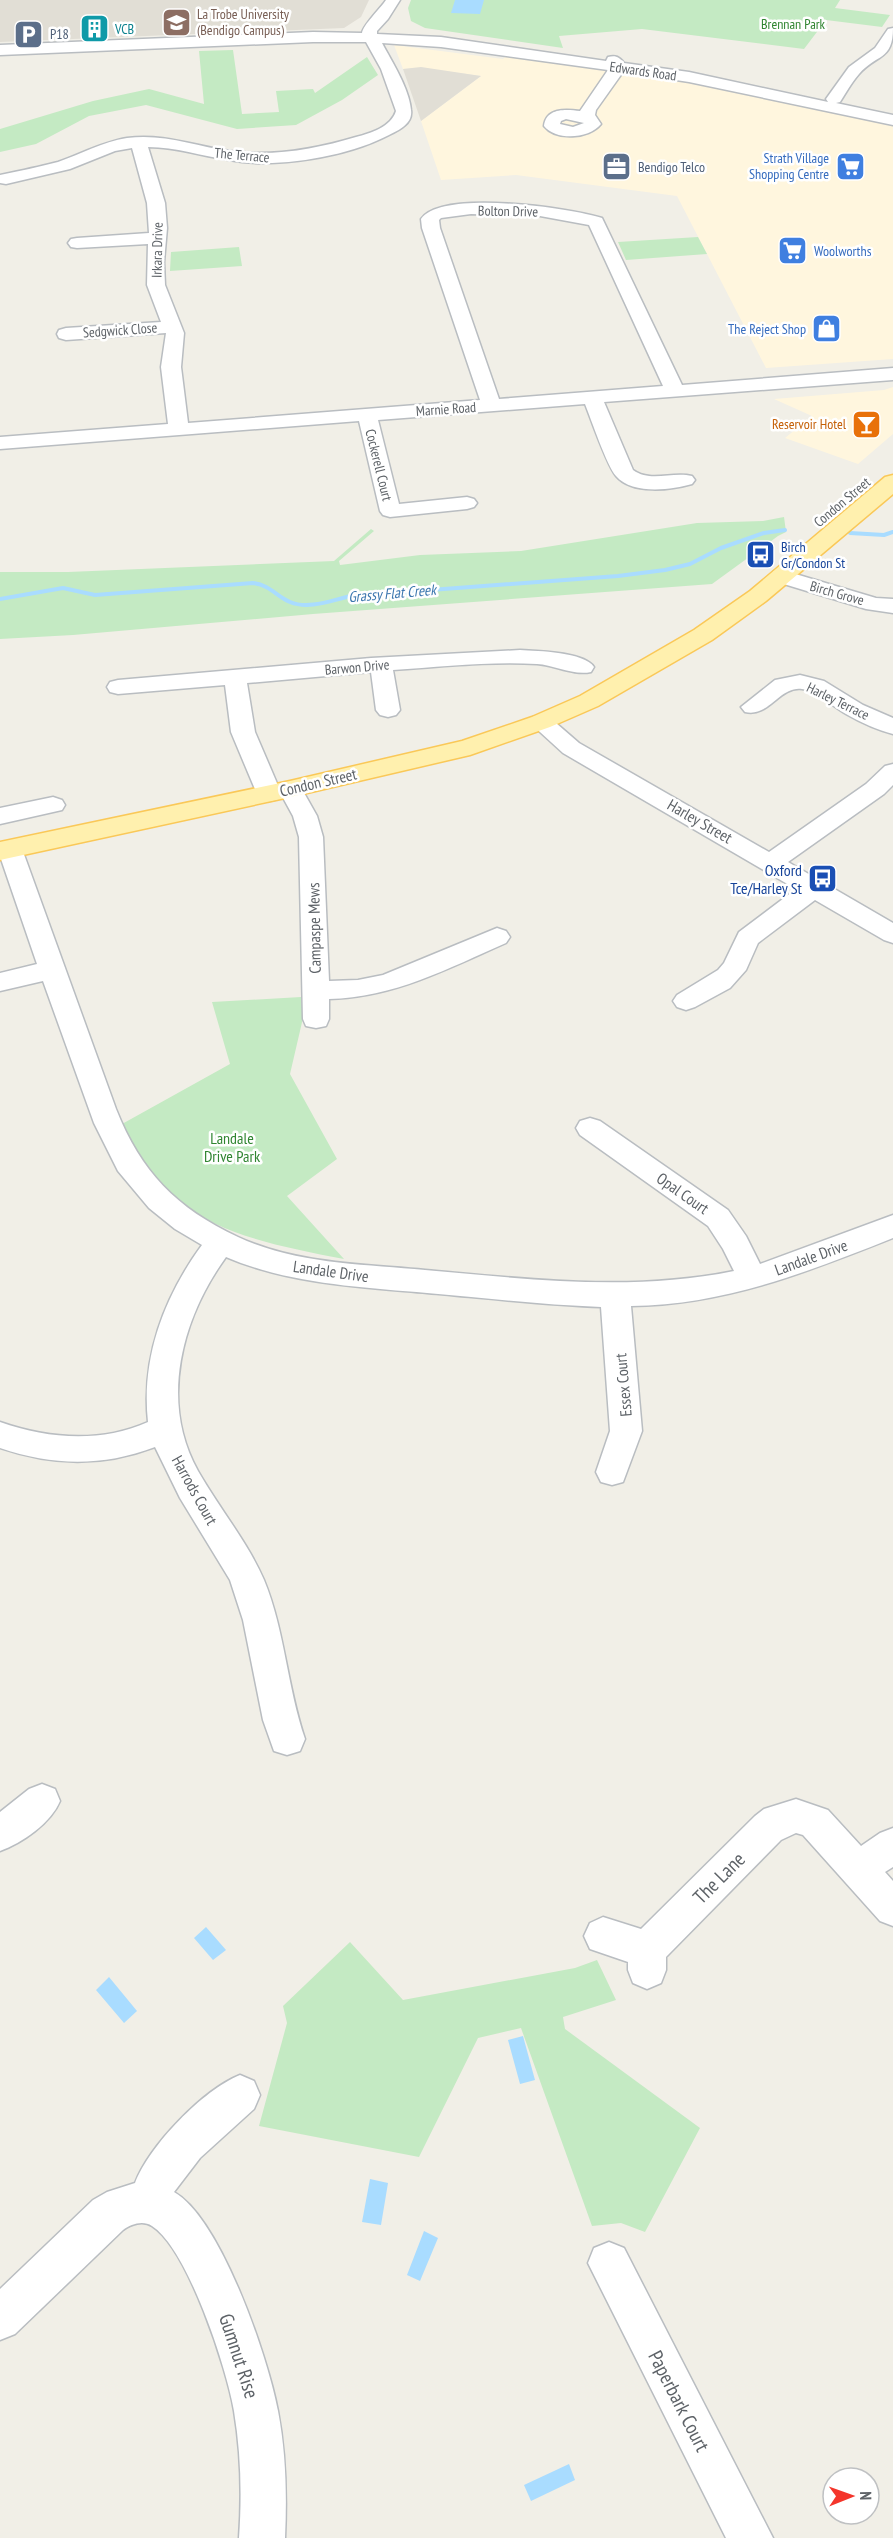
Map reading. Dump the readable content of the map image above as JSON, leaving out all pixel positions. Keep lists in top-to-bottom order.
{
  "streets": {
    "main road": ["Condon Street"],
    "street": [
      "Edwards Road",
      "The Terrace",
      "Bolton Drive",
      "Irkara Drive",
      "Sedgwick Close",
      "Marnie Road",
      "Cockerell Court",
      "Birch Grove",
      "Barwon Drive",
      "Harley Terrace",
      "Harley Street",
      "Campaspe Mews",
      "Opal Court",
      "Landale Drive",
      "Essex Court",
      "Harrods Court",
      "The Lane",
      "Gumnut Rise",
      "Paperbark Court"
    ]
  },
  "crossings": [
    ["Edwards Road", "The Terrace"],
    ["The Terrace", "Irkara Drive"],
    ["Bolton Drive", "Marnie Road"],
    ["Irkara Drive", "Sedgwick Close"],
    ["Irkara Drive", "Marnie Road"],
    ["Marnie Road", "Cockerell Court"],
    ["Condon Street", "Birch Grove"],
    ["Condon Street", "Harley Street"],
    ["Condon Street", "Campaspe Mews"],
    ["Condon Street", "Landale Drive"],
    ["Opal Court", "Landale Drive"],
    ["Landale Drive", "Essex Court"],
    ["Landale Drive", "Harrods Court"]
  ],
  "water": ["Grassy Flat Creek"],
  "parks": ["Brennan Park", "Landale Drive Park"],
  "places": {
    "school or university": ["La Trobe University (Bendigo Campus)"],
    "building": ["VCB"],
    "parking": ["P18"],
    "supermarket": ["Strath Village Shopping Centre", "Woolworths"],
    "office": ["Bendigo Telco"],
    "shop": ["The Reject Shop"],
    "bar": ["Reservoir Hotel"],
    "bus stop": ["Birch Gr/Condon St", "Oxford Tce/Harley St"]
  },
  "north": "right"
}
